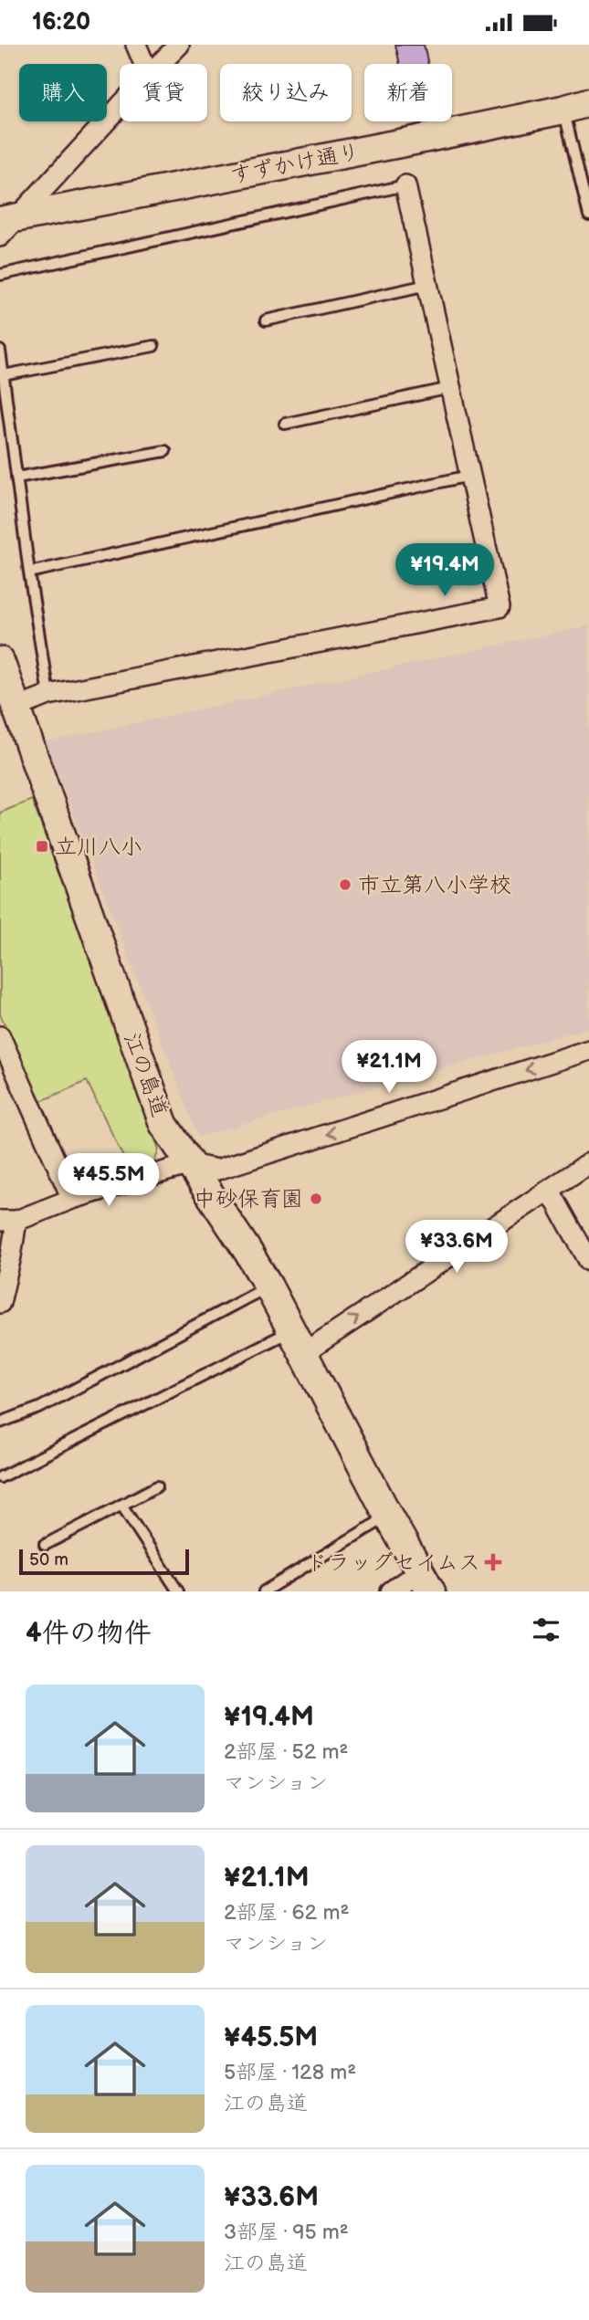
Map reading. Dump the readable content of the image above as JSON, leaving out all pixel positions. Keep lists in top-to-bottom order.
{
  "streets": {
    "street": ["すずかけ通り", "江の島道"]
  },
  "places": {
    "transit": ["立川八小"],
    "other": ["市立第八小学校", "中砂保育園"],
    "health": ["ドラッグセイムス"]
  },
  "scale_bar": "50 m",
  "page": {
    "status": "16:20",
    "chip": [
      "購入",
      "賃貸",
      "絞り込み",
      "新着"
    ],
    "price": [
      "¥19.4M",
      "¥21.1M",
      "¥45.5M",
      "¥33.6M"
    ],
    "scale": "50 m",
    "heading": "4件の物件",
    "list": [
      {
        "name": "¥19.4M",
        "note": "2部屋 · 52 m² · マンション"
      },
      {
        "name": "¥21.1M",
        "note": "2部屋 · 62 m² · マンション"
      },
      {
        "name": "¥45.5M",
        "note": "5部屋 · 128 m² · 江の島道"
      },
      {
        "name": "¥33.6M",
        "note": "3部屋 · 95 m² · 江の島道"
      }
    ]
  }
}
